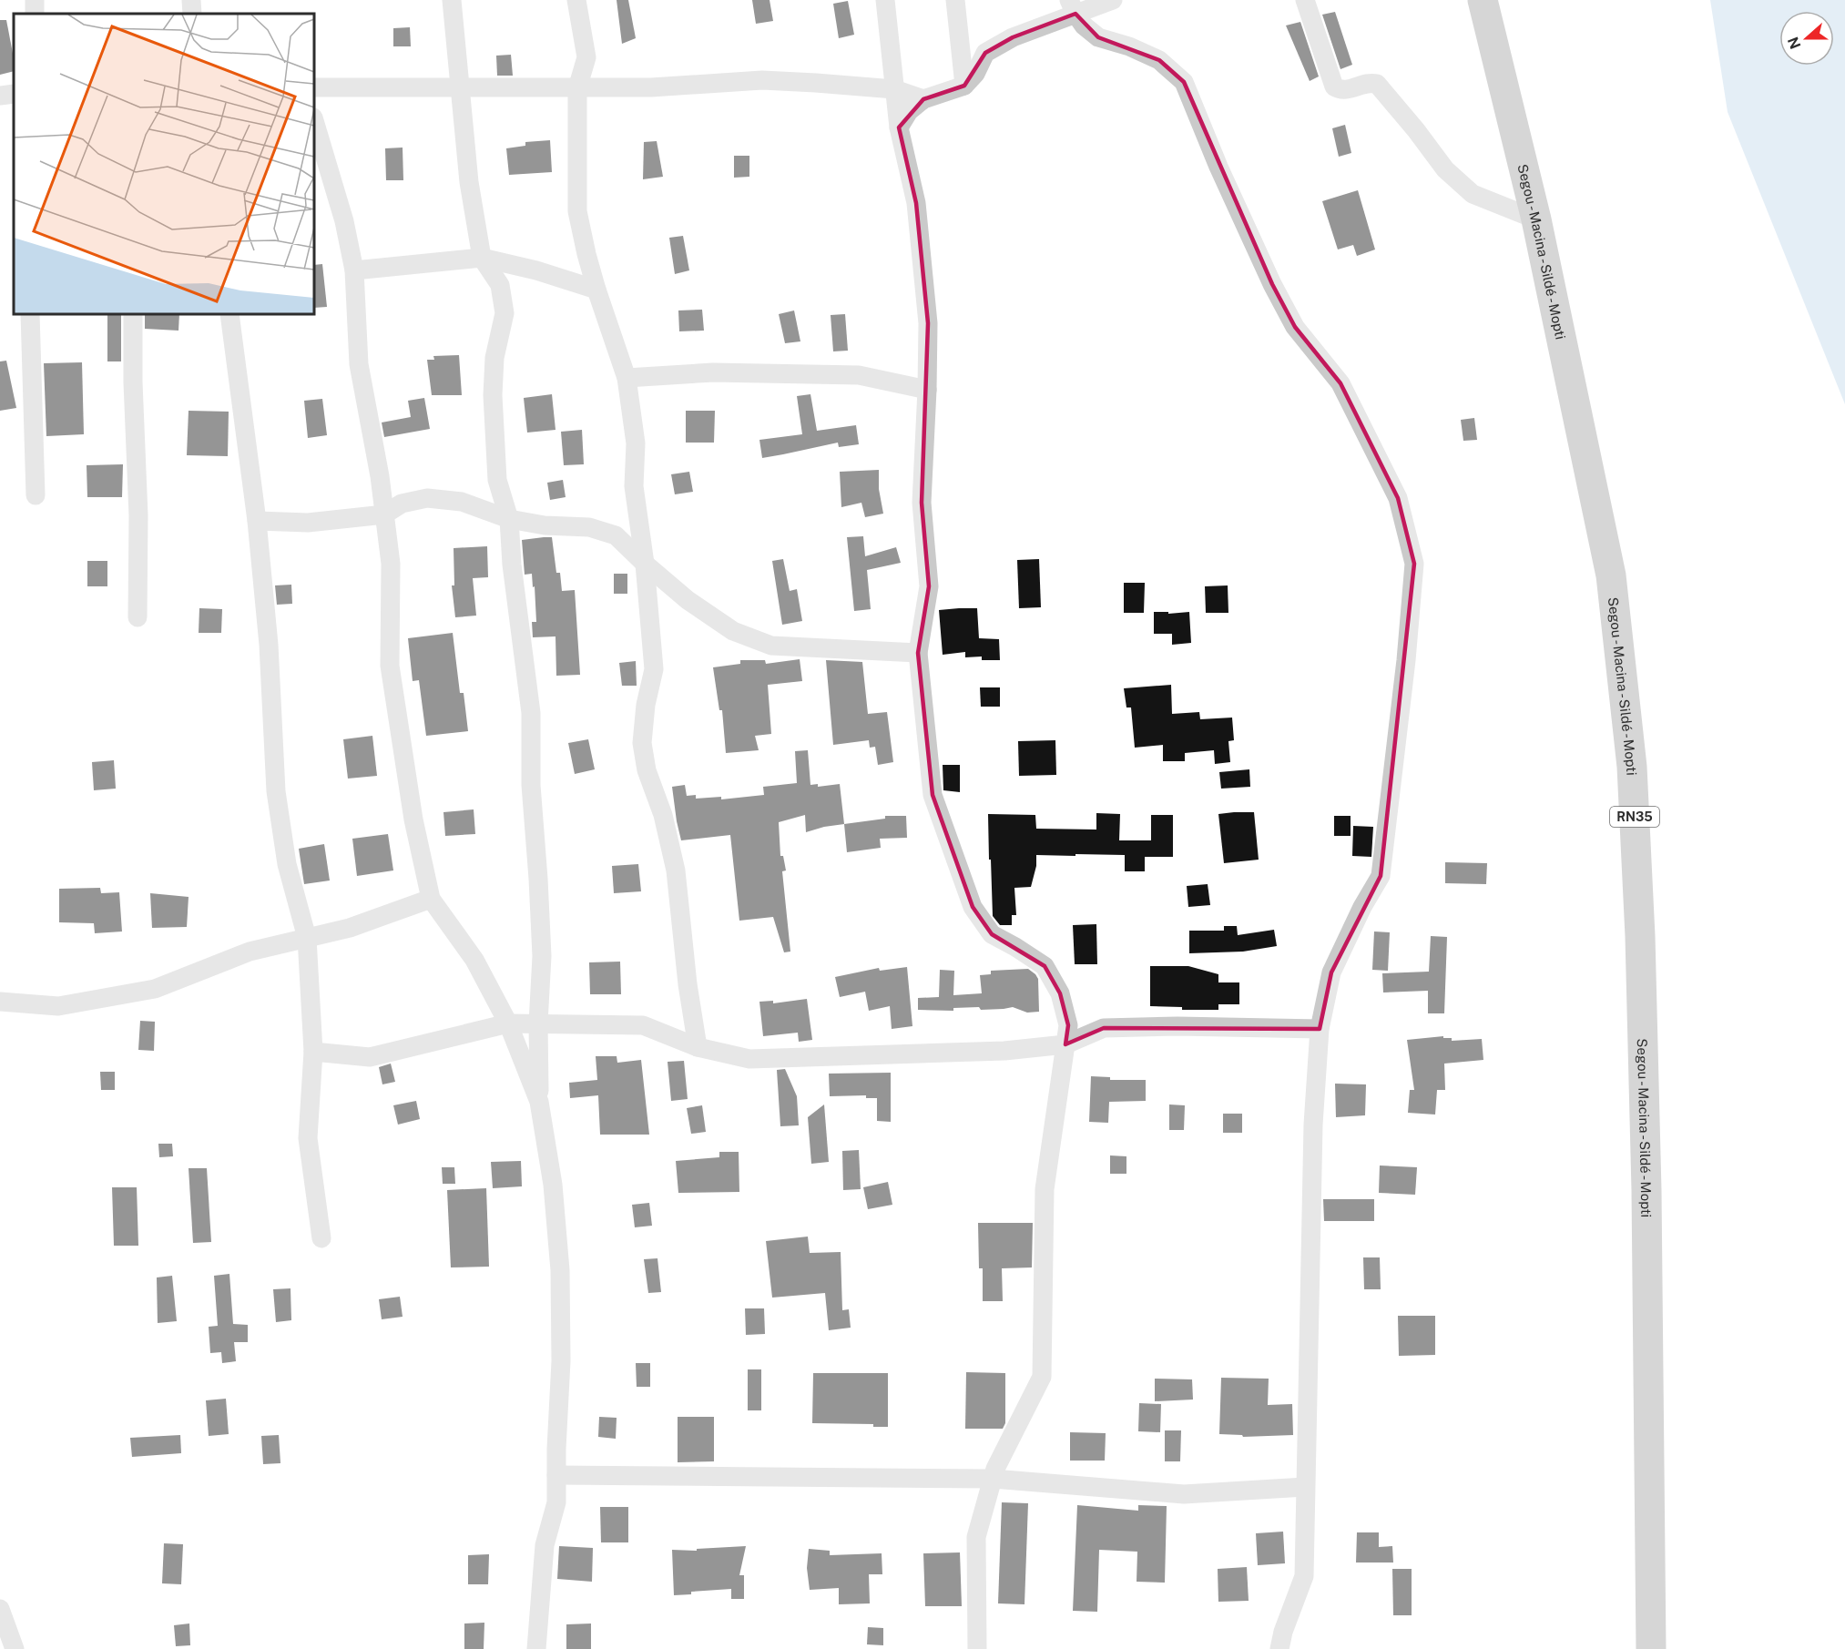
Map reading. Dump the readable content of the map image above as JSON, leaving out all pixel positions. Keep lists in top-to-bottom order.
{
  "streets": {
    "main road": ["Segou - Macina - Sildé - Mopti", "RN35"]
  },
  "north": "left"
}
